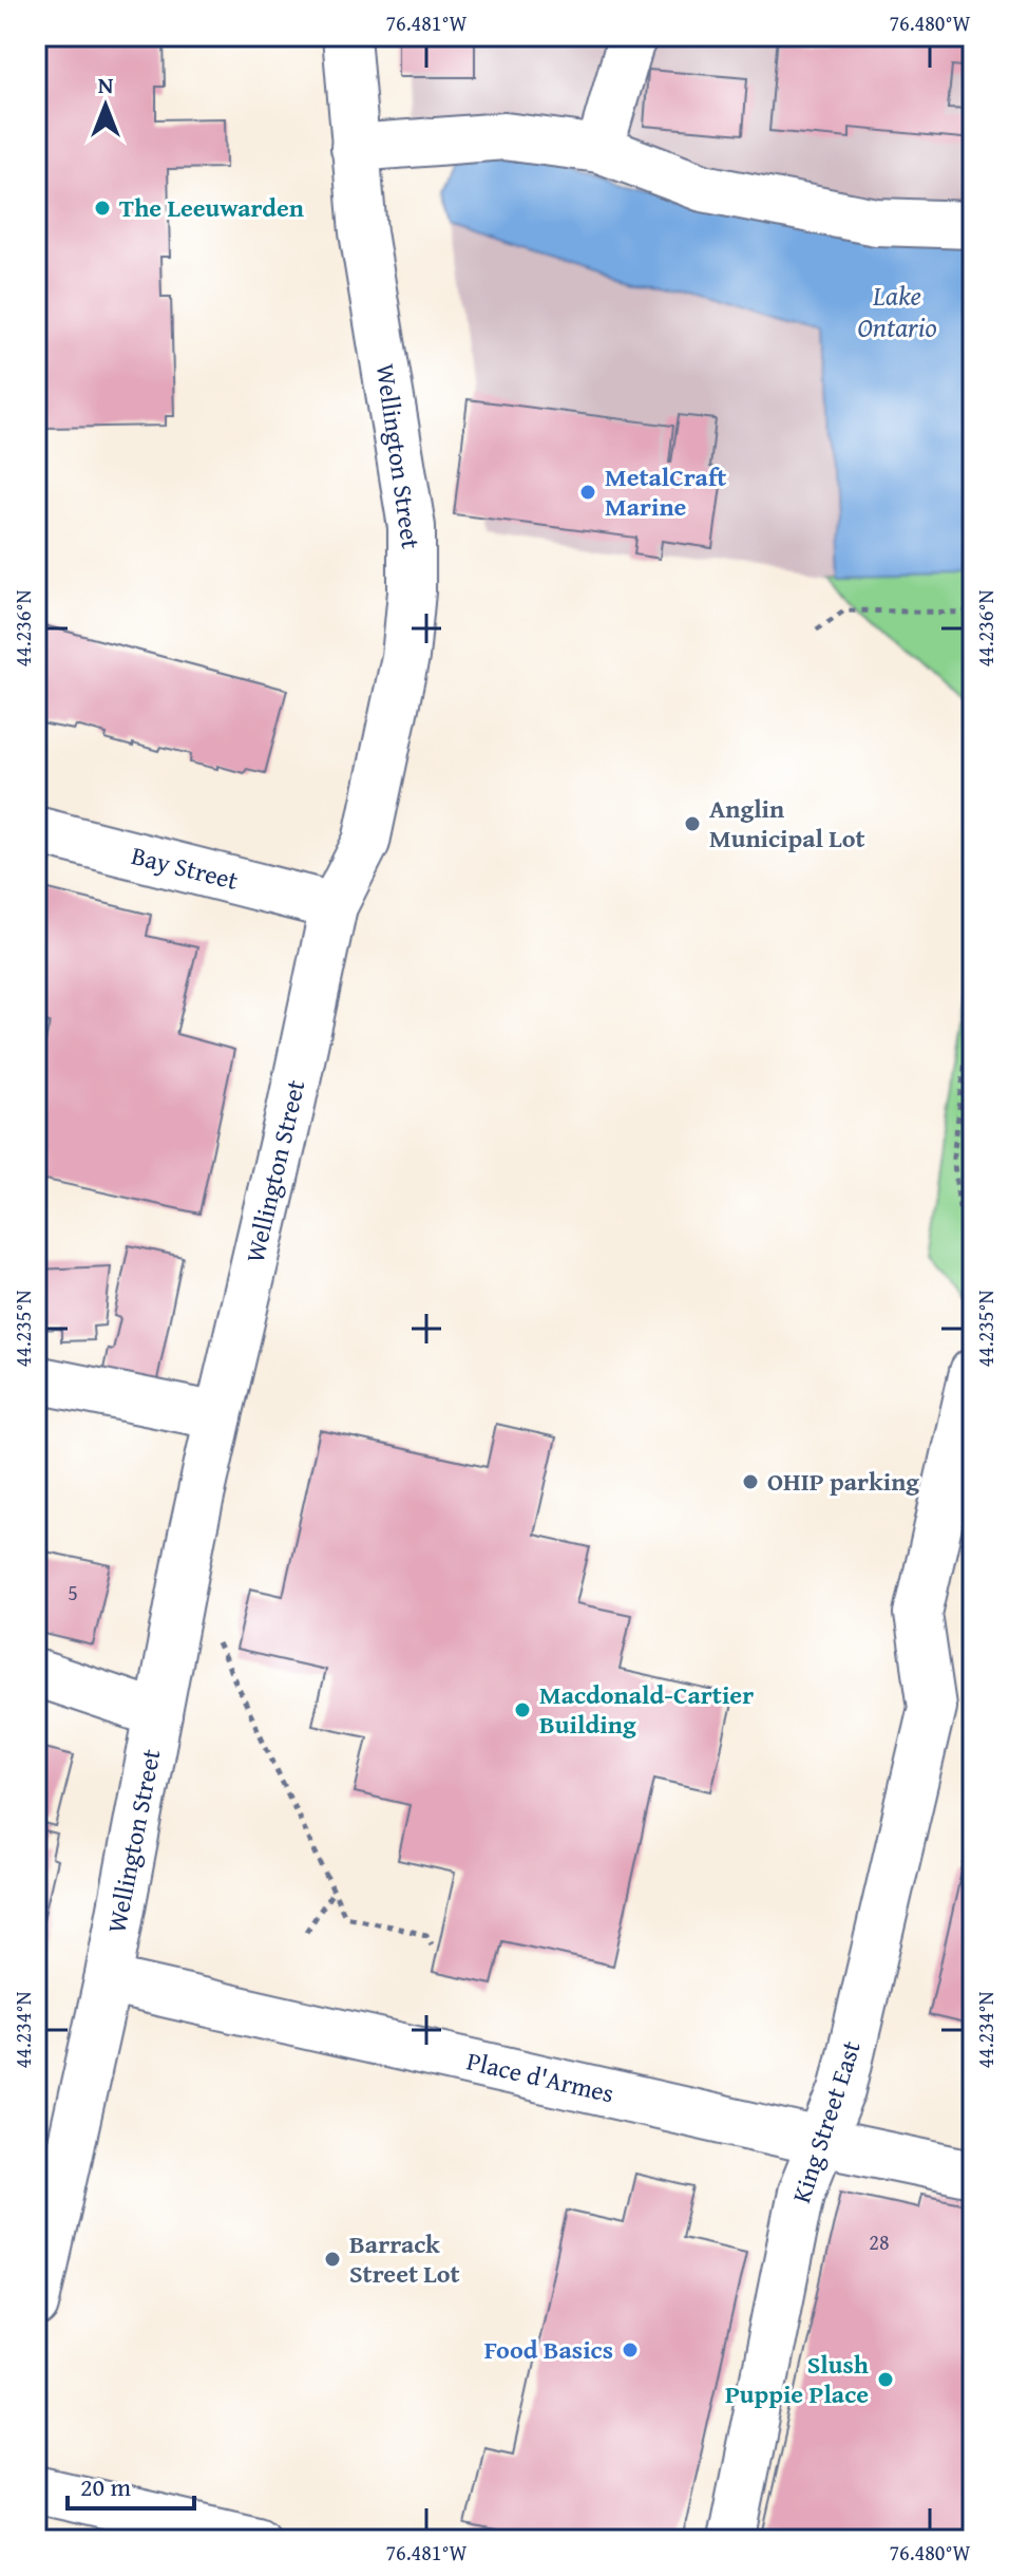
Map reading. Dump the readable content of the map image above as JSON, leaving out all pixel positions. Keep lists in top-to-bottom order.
{
  "streets": {
    "street": [
      "Wellington Street",
      "Bay Street",
      "Place d'Armes",
      "King Street East"
    ]
  },
  "crossings": [
    ["Wellington Street", "Bay Street"],
    ["Wellington Street", "Place d'Armes"],
    ["Place d'Armes", "King Street East"]
  ],
  "water": ["Lake Ontario"],
  "places": [
    "The Leeuwarden",
    "MetalCraft Marine",
    "Anglin Municipal Lot",
    "OHIP parking",
    "Macdonald-Cartier Building",
    "Barrack Street Lot",
    "Food Basics",
    "Slush Puppie Place"
  ],
  "house_numbers": ["5", "28"],
  "scale_bar": "20 m",
  "north": "top",
  "coordinates": [
    "76.481°W",
    "76.480°W",
    "44.236°N",
    "44.235°N",
    "44.234°N"
  ]
}
